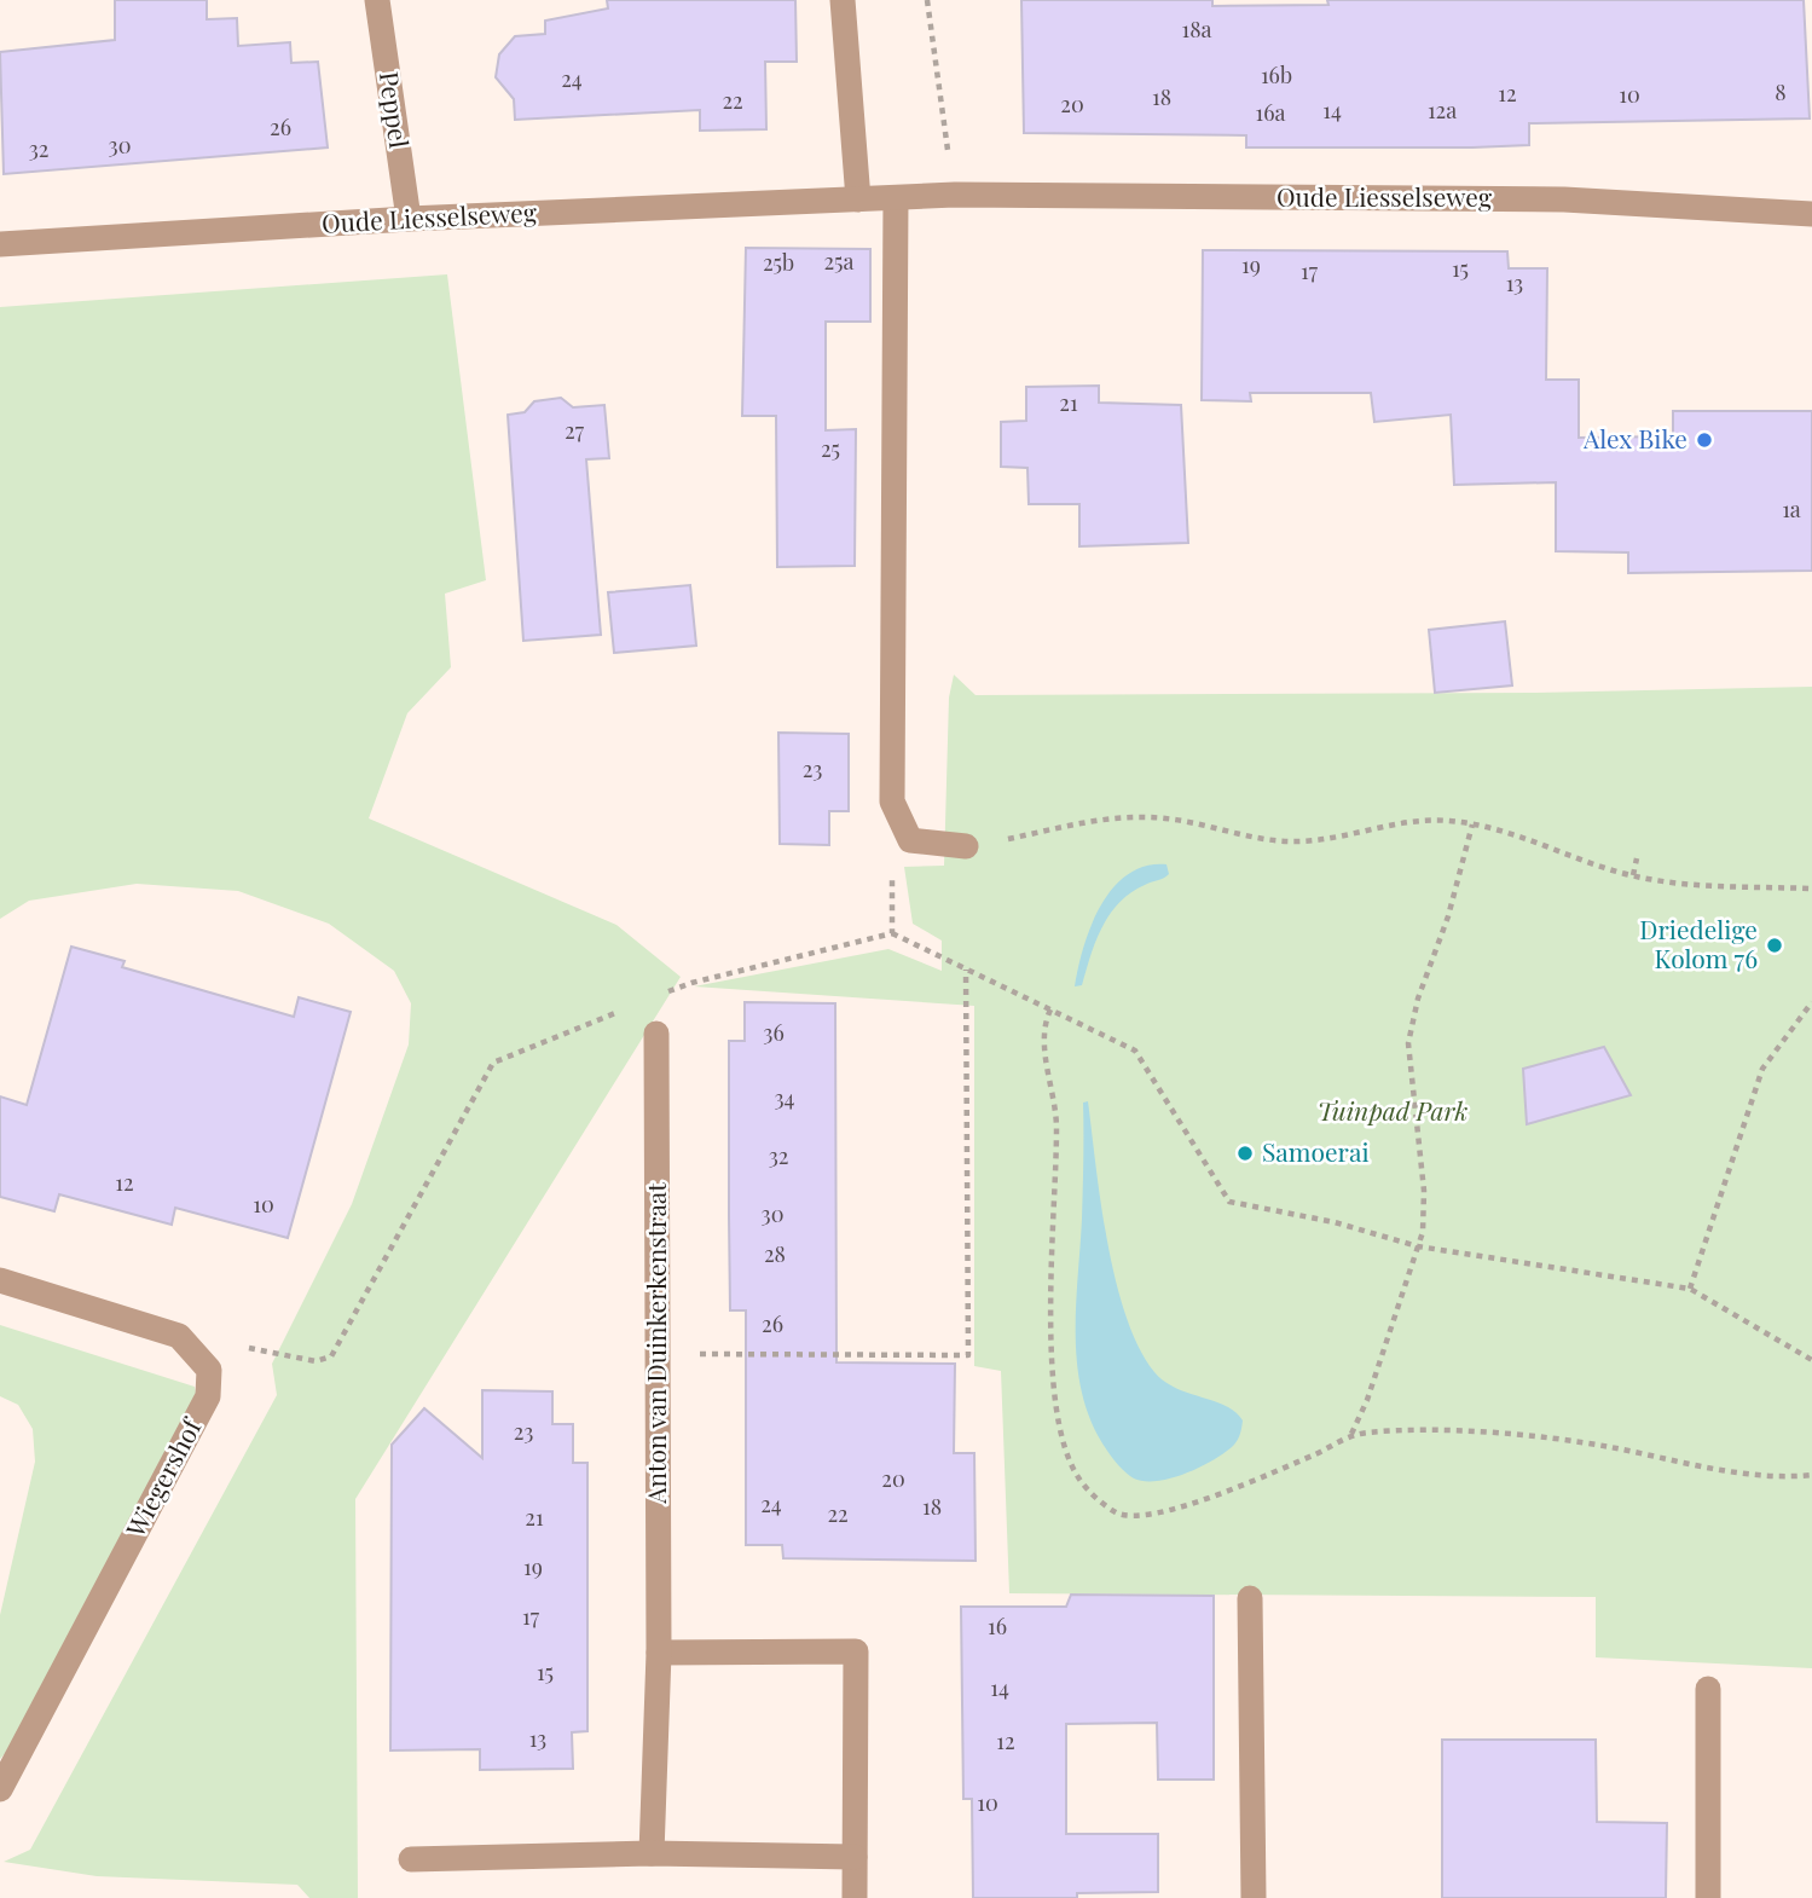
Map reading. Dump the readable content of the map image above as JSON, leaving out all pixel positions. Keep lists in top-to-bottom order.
{
  "streets": {
    "street": [
      "Peppel",
      "Oude Liesselseweg",
      "Anton van Duinkerkenstraat",
      "Wiegershof"
    ]
  },
  "crossings": [
    ["Peppel", "Oude Liesselseweg"]
  ],
  "parks": ["Tuinpad Park"],
  "places": ["Alex Bike", "Driedelige Kolom 76", "Samoerai"],
  "house_numbers": [
    "18a",
    "16b",
    "24",
    "8",
    "12",
    "10",
    "18",
    "22",
    "20",
    "14",
    "12a",
    "16a",
    "26",
    "30",
    "32",
    "25a",
    "25b",
    "19",
    "15",
    "17",
    "13",
    "21",
    "27",
    "25",
    "1a",
    "23",
    "36",
    "34",
    "32",
    "12",
    "10",
    "30",
    "28",
    "26",
    "23",
    "20",
    "24",
    "18",
    "22",
    "21",
    "19",
    "17",
    "16",
    "15",
    "14",
    "13",
    "12",
    "10"
  ]
}
